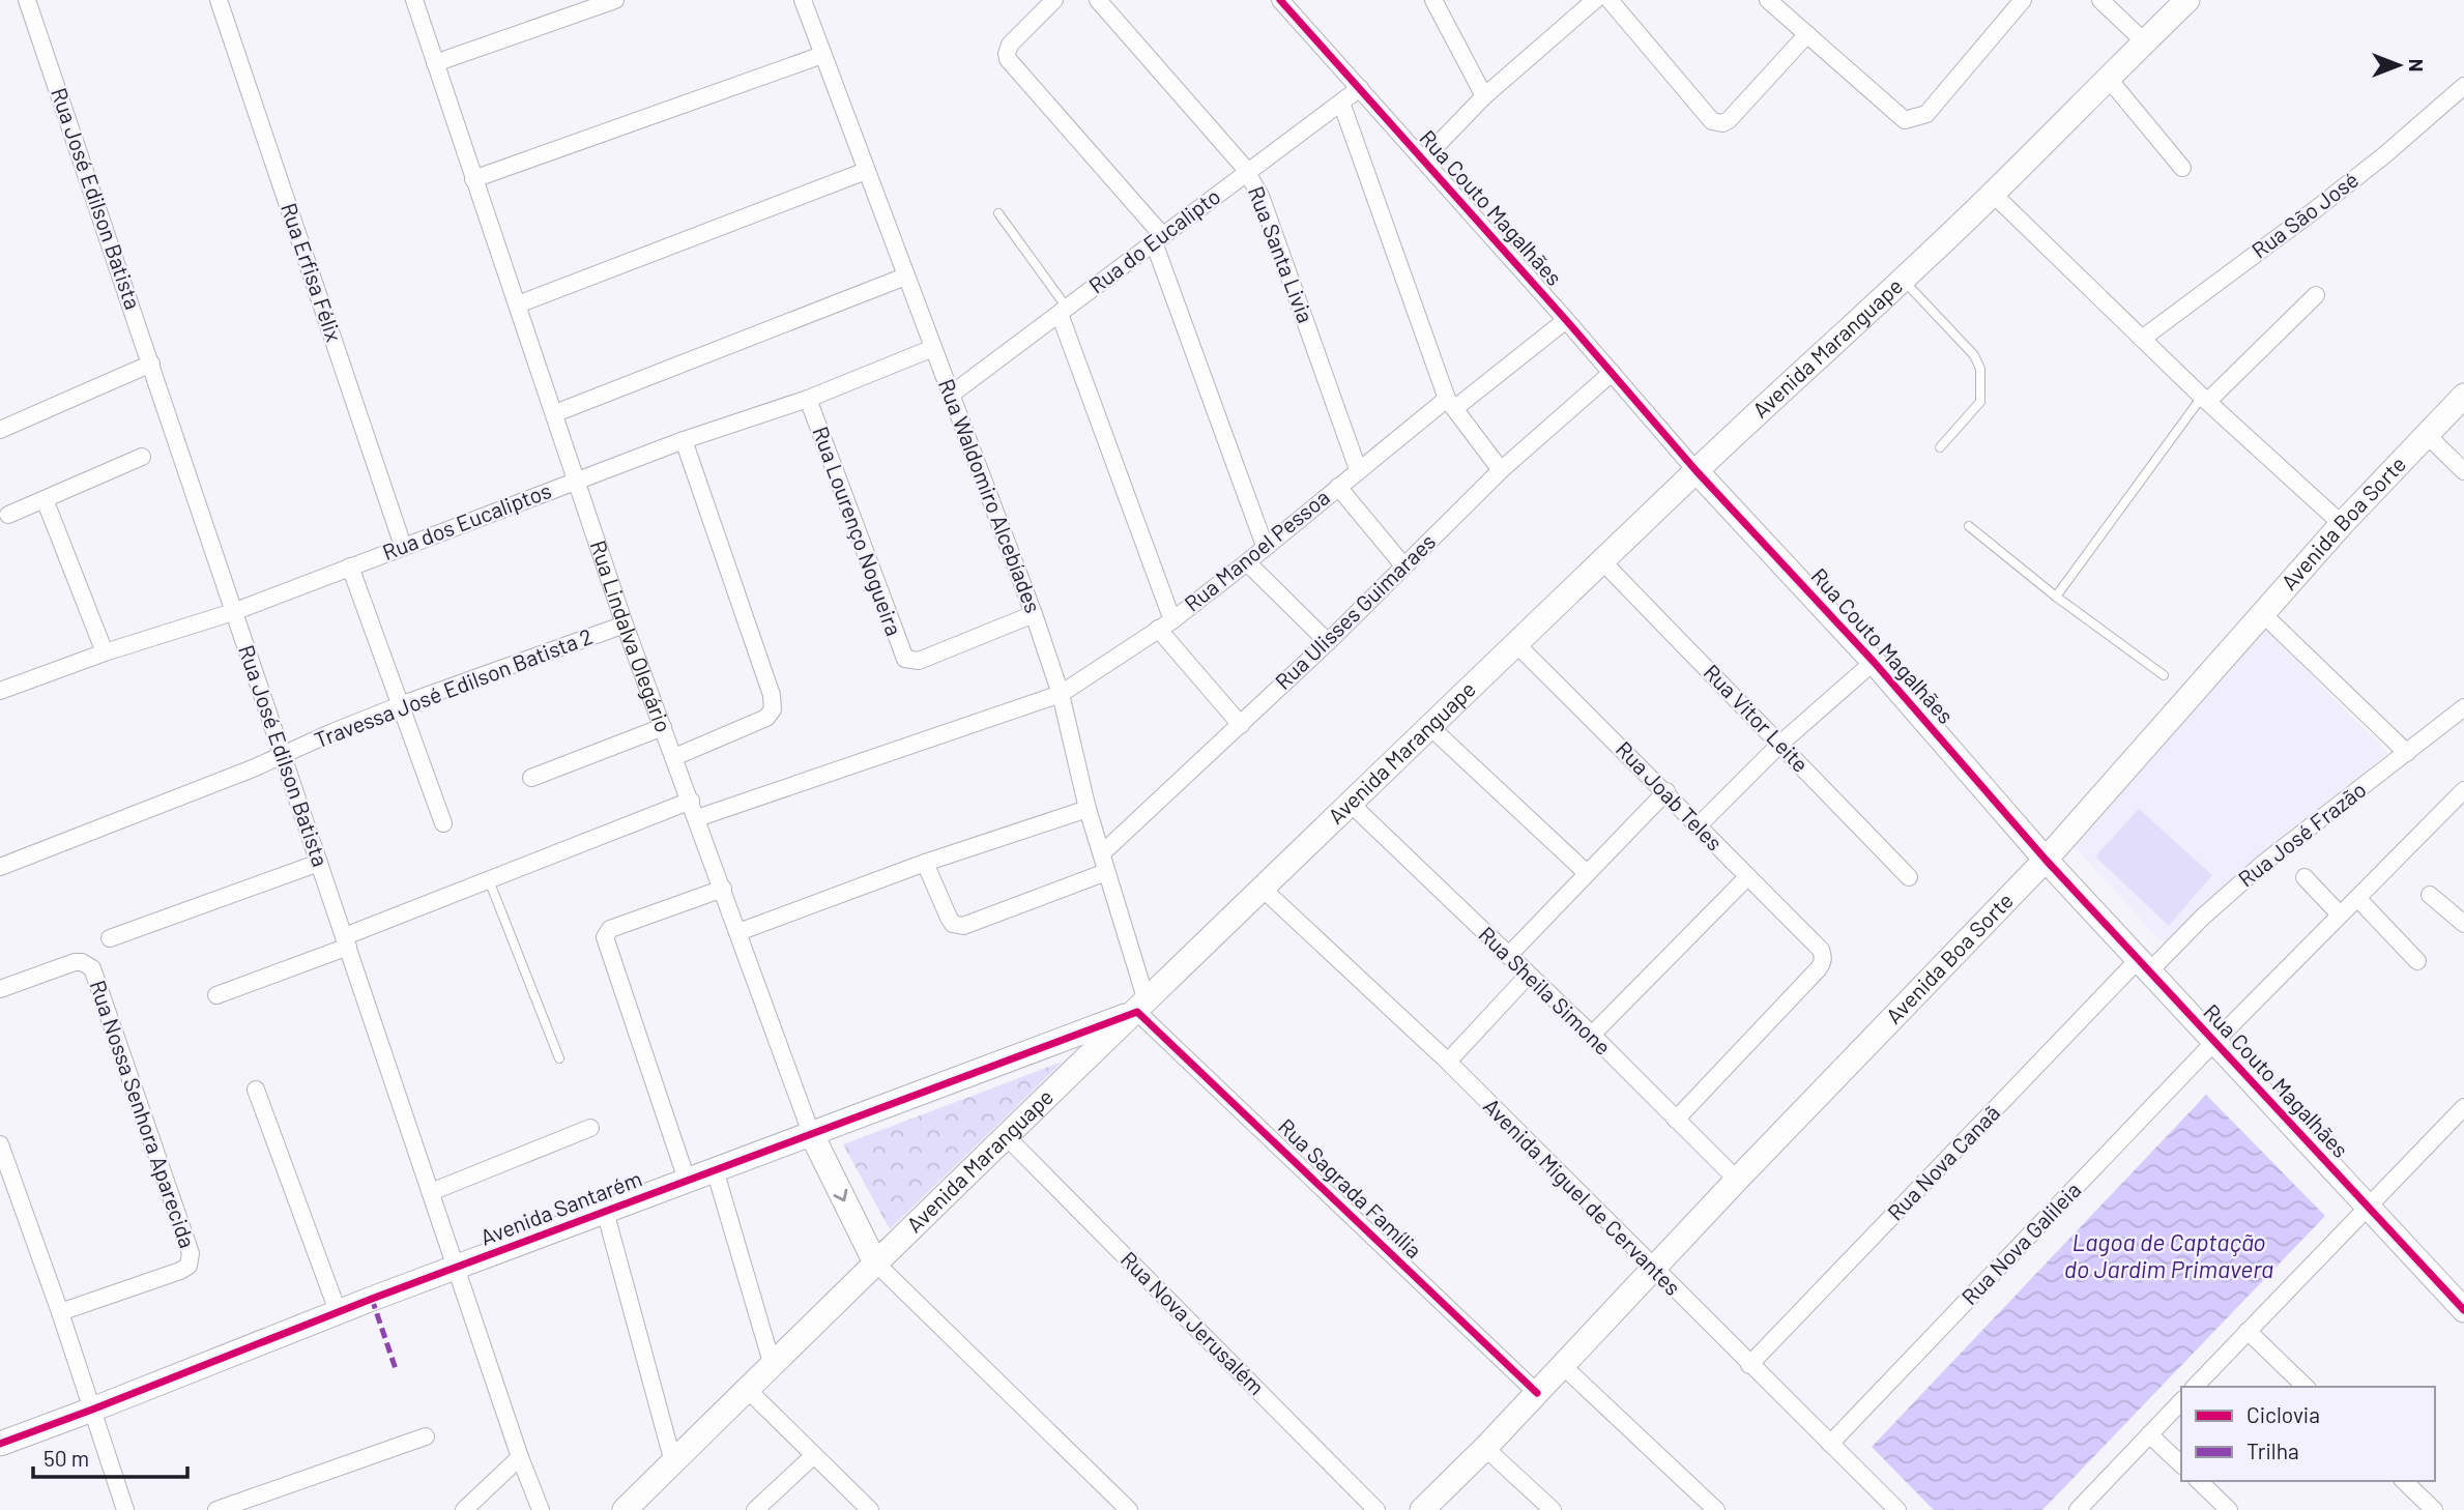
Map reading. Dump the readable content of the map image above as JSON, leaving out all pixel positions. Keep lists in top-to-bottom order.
{
  "streets": {
    "street": [
      "Rua José Edilson Batista",
      "Rua Couto Magalhães",
      "Rua São José",
      "Rua do Eucalipto",
      "Rua Santa Livia",
      "Rua Erfisa Félix",
      "Avenida Maranguape",
      "Rua Waldomiro Alcebíades",
      "Rua dos Eucaliptos",
      "Avenida Boa Sorte",
      "Rua Lourenço Nogueira",
      "Rua Manoel Pessoa",
      "Rua Ulisses Guimaraes",
      "Rua Lindalva Olegário",
      "Travessa José Edilson Batista 2",
      "Rua Vitor Leite",
      "Rua Joab Teles",
      "Rua José Frazão",
      "Rua Sheila Simone",
      "Rua Nossa Senhora Aparecida",
      "Rua Nova Canaã",
      "Rua Sagrada Família",
      "Avenida Miguel de Cervantes",
      "Avenida Santarém",
      "Rua Nova Galileia",
      "Rua Nova Jerusalém"
    ]
  },
  "crossings": [
    ["Rua José Edilson Batista", "Rua dos Eucaliptos"],
    ["Rua José Edilson Batista", "Travessa José Edilson Batista 2"],
    ["Rua José Edilson Batista", "Avenida Santarém"],
    ["Rua Couto Magalhães", "Rua do Eucalipto"],
    ["Rua Couto Magalhães", "Avenida Maranguape"],
    ["Rua Couto Magalhães", "Avenida Boa Sorte"],
    ["Rua Couto Magalhães", "Rua Manoel Pessoa"],
    ["Rua Couto Magalhães", "Rua Ulisses Guimaraes"],
    ["Rua Couto Magalhães", "Rua José Frazão"],
    ["Rua Couto Magalhães", "Rua Nova Canaã"],
    ["Rua Couto Magalhães", "Rua Nova Galileia"],
    ["Rua do Eucalipto", "Rua Santa Livia"],
    ["Rua do Eucalipto", "Rua Waldomiro Alcebíades"],
    ["Rua Santa Livia", "Rua Manoel Pessoa"],
    ["Rua Erfisa Félix", "Rua dos Eucaliptos"],
    ["Avenida Maranguape", "Rua Waldomiro Alcebíades"],
    ["Avenida Maranguape", "Rua Lindalva Olegário"],
    ["Avenida Maranguape", "Rua Vitor Leite"],
    ["Avenida Maranguape", "Rua Joab Teles"],
    ["Avenida Maranguape", "Rua Sheila Simone"],
    ["Avenida Maranguape", "Rua Sagrada Família"],
    ["Avenida Maranguape", "Avenida Miguel de Cervantes"],
    ["Avenida Maranguape", "Avenida Santarém"],
    ["Avenida Maranguape", "Rua Nova Jerusalém"],
    ["Rua Waldomiro Alcebíades", "Rua dos Eucaliptos"],
    ["Rua Waldomiro Alcebíades", "Rua Lourenço Nogueira"],
    ["Rua Waldomiro Alcebíades", "Rua Manoel Pessoa"],
    ["Rua Waldomiro Alcebíades", "Rua Ulisses Guimaraes"],
    ["Rua Waldomiro Alcebíades", "Rua Sagrada Família"],
    ["Rua Waldomiro Alcebíades", "Avenida Santarém"],
    ["Rua dos Eucaliptos", "Rua Lourenço Nogueira"],
    ["Rua dos Eucaliptos", "Rua Lindalva Olegário"],
    ["Avenida Boa Sorte", "Rua Sheila Simone"],
    ["Avenida Boa Sorte", "Rua Sagrada Família"],
    ["Avenida Boa Sorte", "Avenida Miguel de Cervantes"],
    ["Rua Manoel Pessoa", "Rua Lindalva Olegário"],
    ["Rua Lindalva Olegário", "Travessa José Edilson Batista 2"],
    ["Rua Lindalva Olegário", "Avenida Santarém"],
    ["Rua Joab Teles", "Rua Sheila Simone"],
    ["Rua José Frazão", "Rua Nova Canaã"],
    ["Rua Nova Canaã", "Avenida Miguel de Cervantes"],
    ["Rua Sagrada Família", "Avenida Santarém"],
    ["Avenida Miguel de Cervantes", "Rua Nova Galileia"]
  ],
  "water": ["Lagoa de Captação do Jardim Primavera"],
  "legend": ["Ciclovia", "Trilha"],
  "scale_bar": "50 m",
  "north": "right"
}
